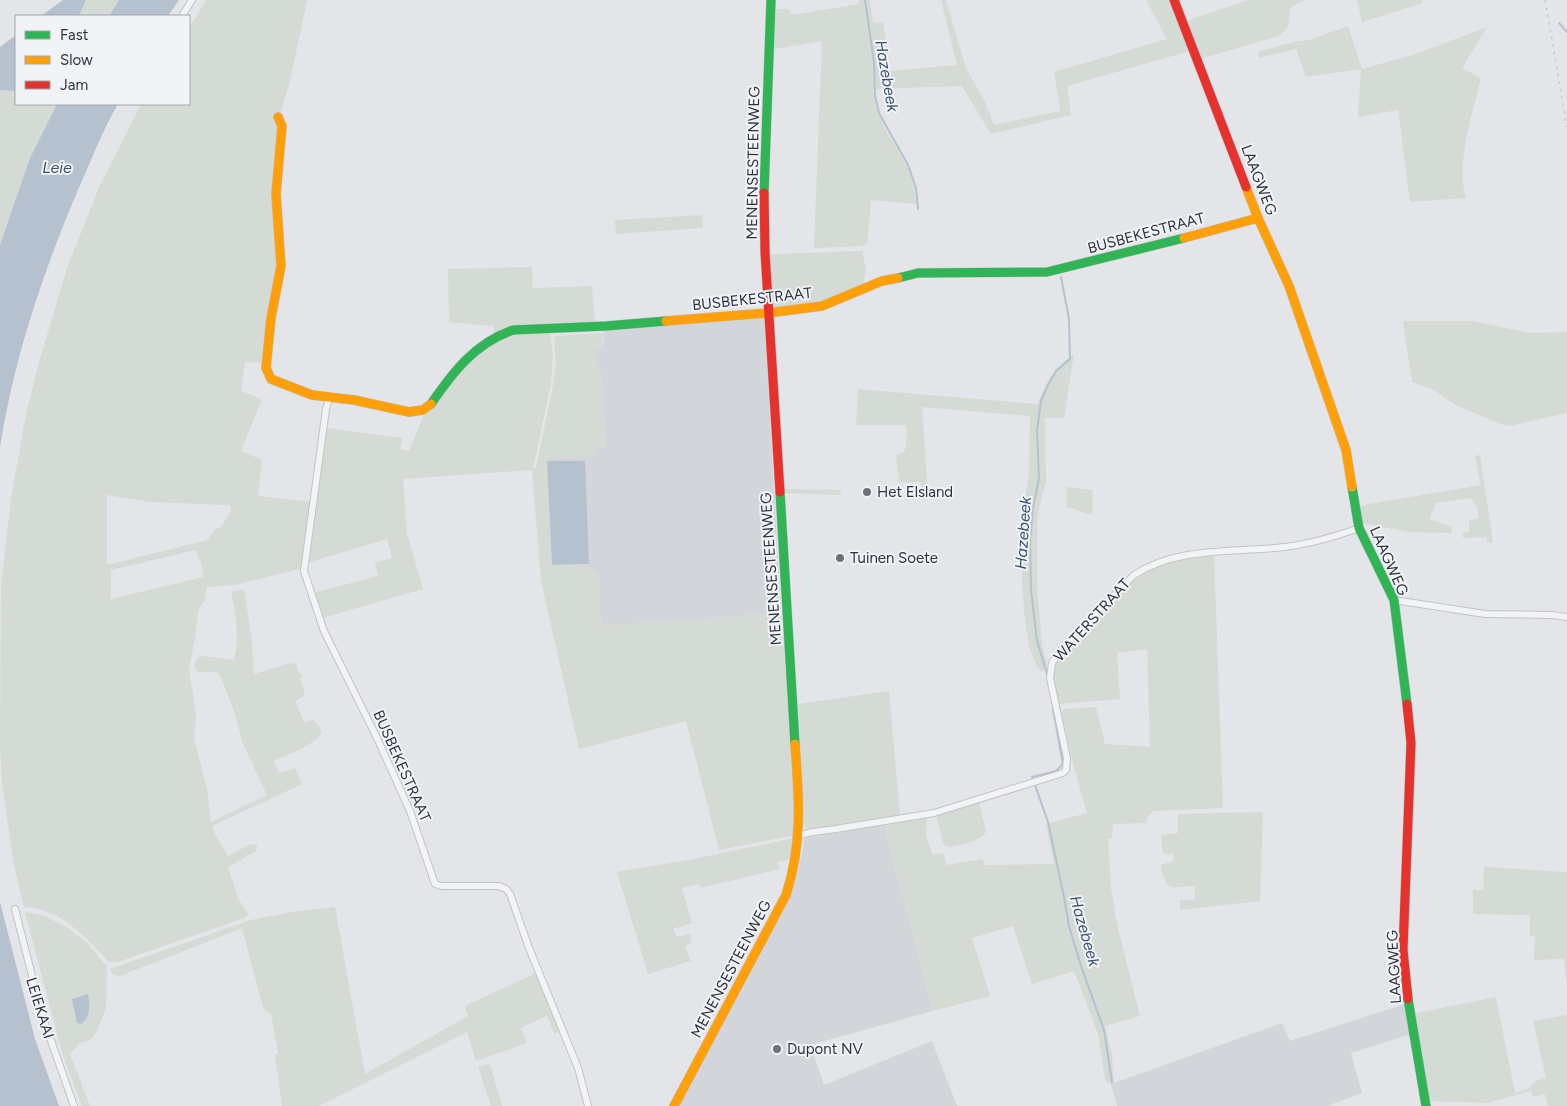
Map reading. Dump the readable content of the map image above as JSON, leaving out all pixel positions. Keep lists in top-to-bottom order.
{
  "streets": {
    "street": [
      "MENENSESTEENWEG",
      "LAAGWEG",
      "BUSBEKESTRAAT",
      "WATERSTRAAT",
      "LEIEKAAI"
    ]
  },
  "crossings": [
    ["MENENSESTEENWEG", "BUSBEKESTRAAT"],
    ["MENENSESTEENWEG", "WATERSTRAAT"],
    ["LAAGWEG", "BUSBEKESTRAAT"],
    ["LAAGWEG", "WATERSTRAAT"]
  ],
  "water": ["Hazebeek", "Leie"],
  "places": ["Het Elsland", "Tuinen Soete", "Dupont NV"],
  "legend": ["Fast", "Slow", "Jam"]
}
